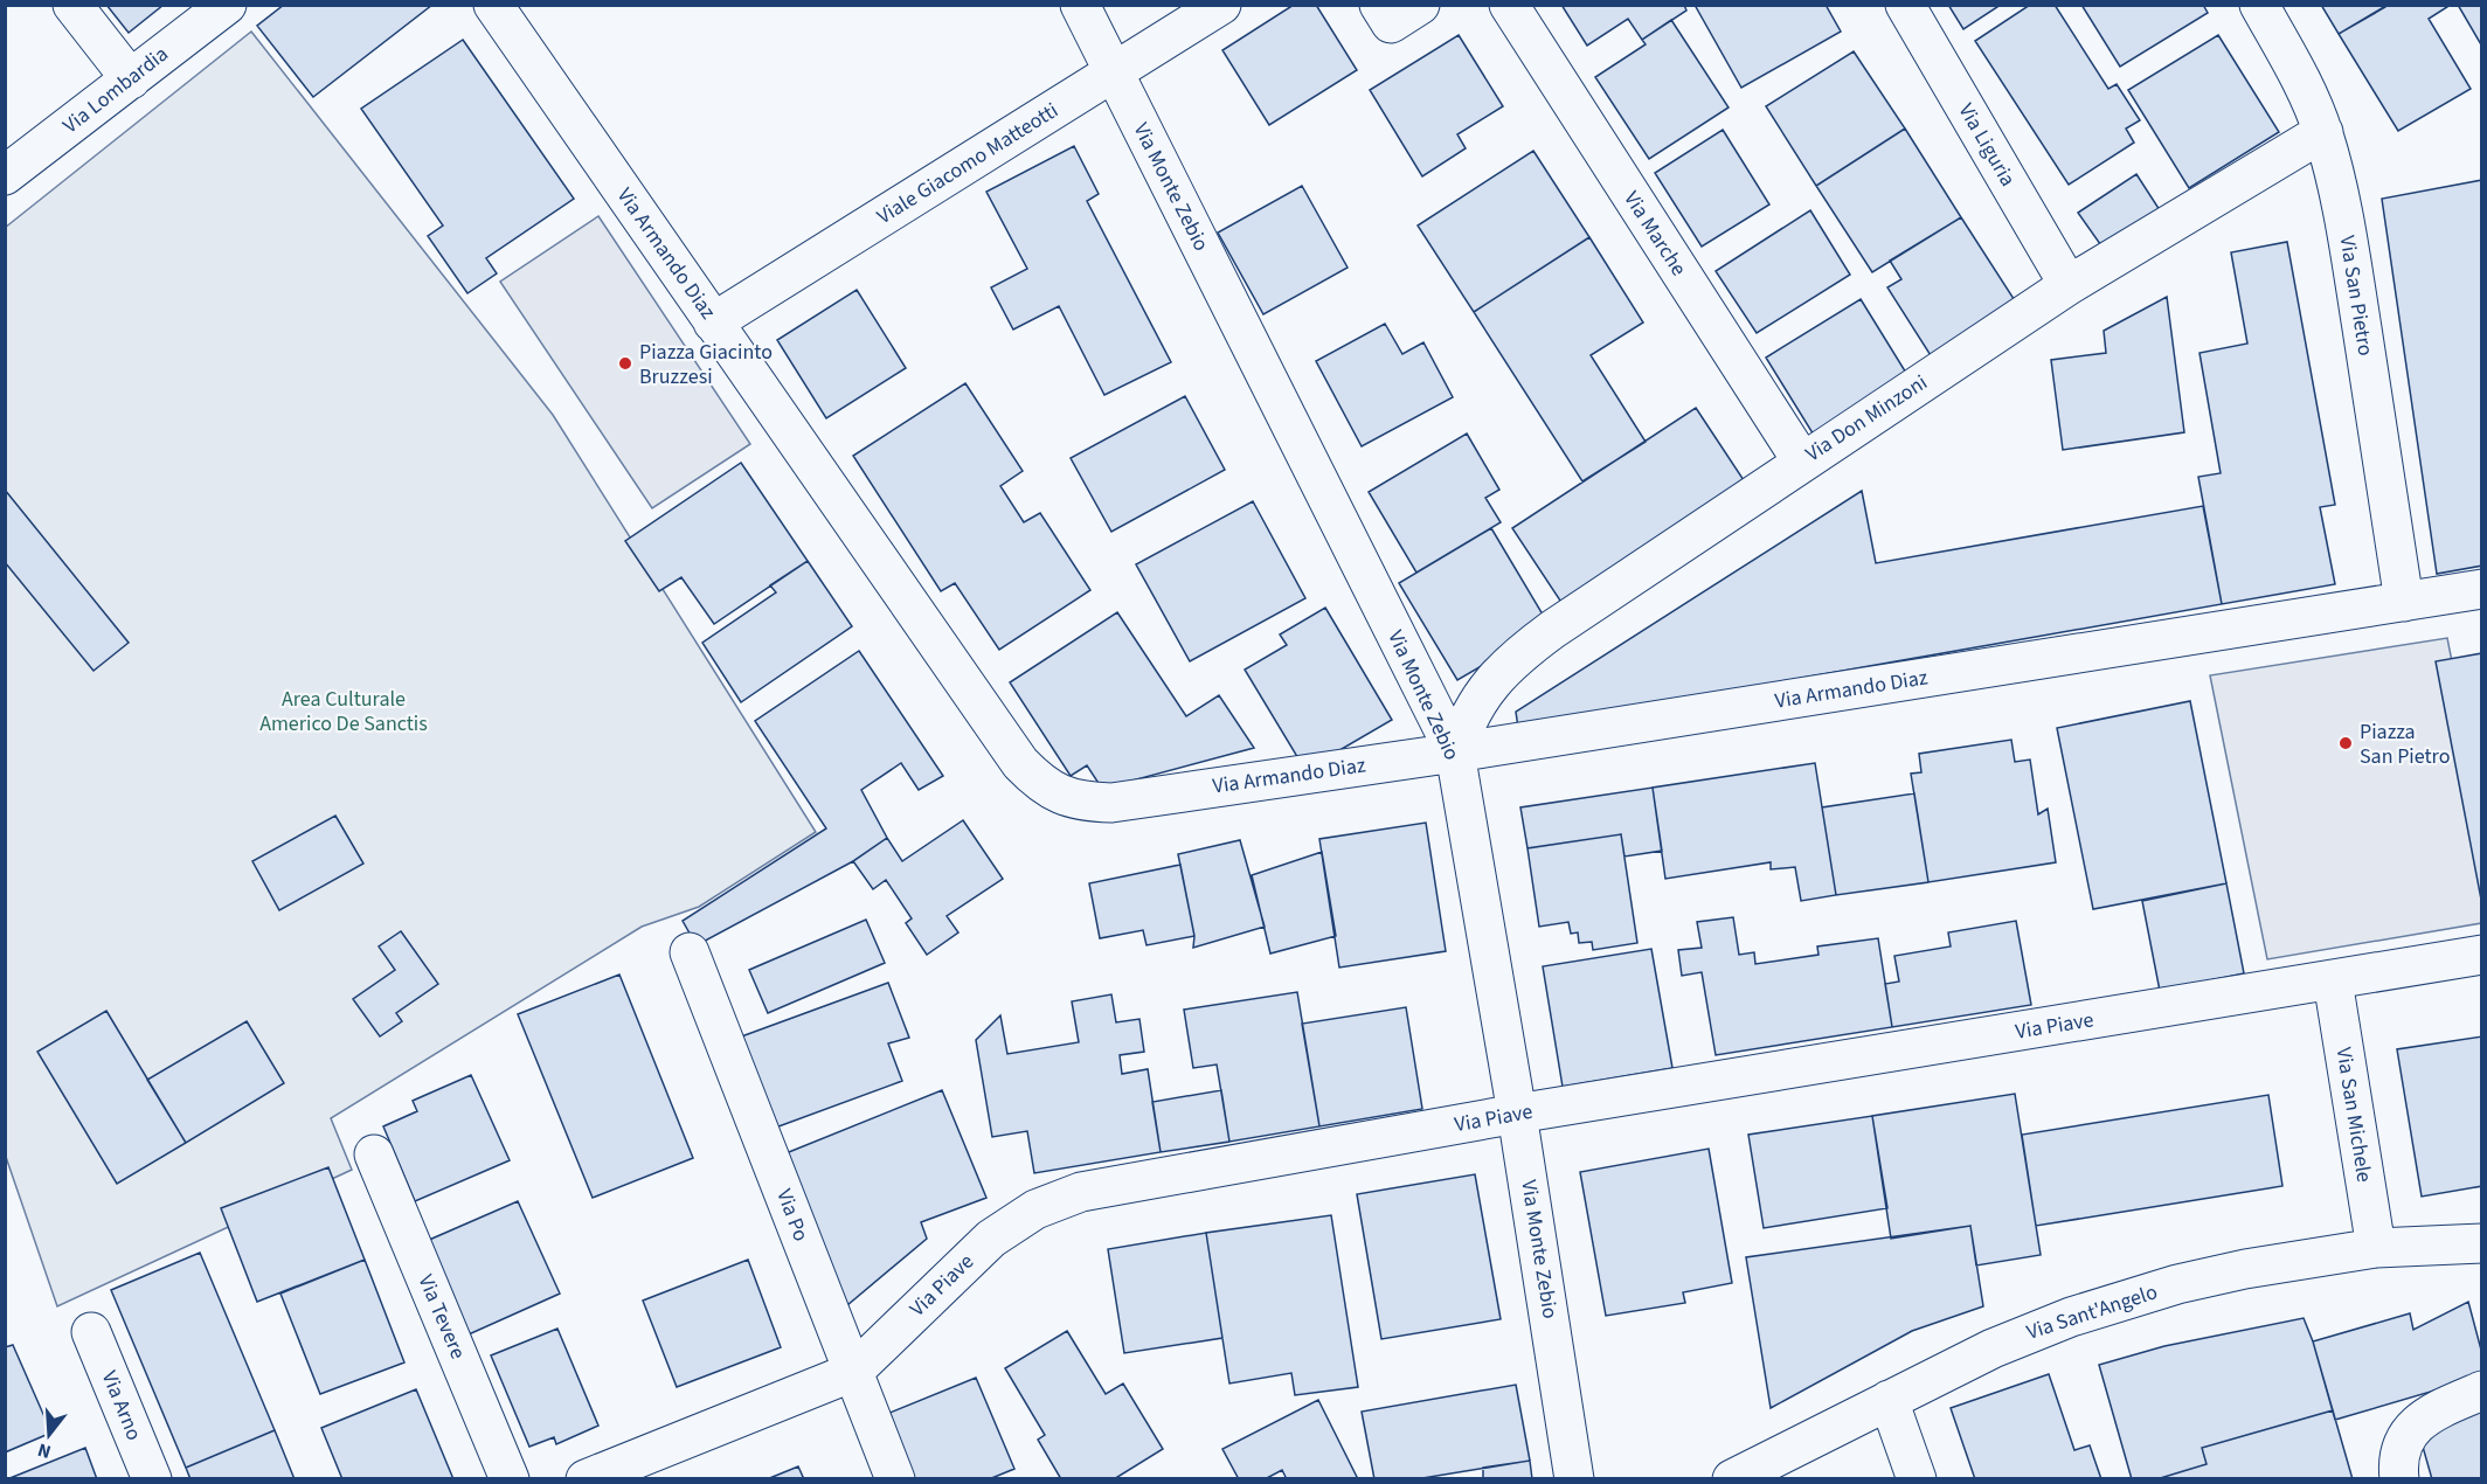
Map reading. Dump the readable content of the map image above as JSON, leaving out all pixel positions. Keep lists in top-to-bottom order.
{
  "streets": {
    "street": [
      "Via Lombardia",
      "Via Liguria",
      "Viale Giacomo Matteotti",
      "Via Monte Zebio",
      "Via Marche",
      "Via Armando Diaz",
      "Via San Pietro",
      "Via Don Minzoni",
      "Via Piave",
      "Via San Michele",
      "Via Po",
      "Via Sant'Angelo",
      "Via Tevere",
      "Via Arno"
    ]
  },
  "crossings": [
    ["Via Liguria", "Via Don Minzoni"],
    ["Viale Giacomo Matteotti", "Via Monte Zebio"],
    ["Viale Giacomo Matteotti", "Via Armando Diaz"],
    ["Via Monte Zebio", "Via Armando Diaz"],
    ["Via Monte Zebio", "Via Don Minzoni"],
    ["Via Monte Zebio", "Via Piave"],
    ["Via Marche", "Via Don Minzoni"],
    ["Via Armando Diaz", "Via San Pietro"],
    ["Via Armando Diaz", "Via Don Minzoni"],
    ["Via San Pietro", "Via Don Minzoni"],
    ["Via Piave", "Via San Michele"],
    ["Via Piave", "Via Po"],
    ["Via San Michele", "Via Sant'Angelo"]
  ],
  "parks": ["Area Culturale Americo De Sanctis"],
  "places": ["Piazza Giacinto Bruzzesi", "Piazza San Pietro"],
  "north": "bottom"
}
